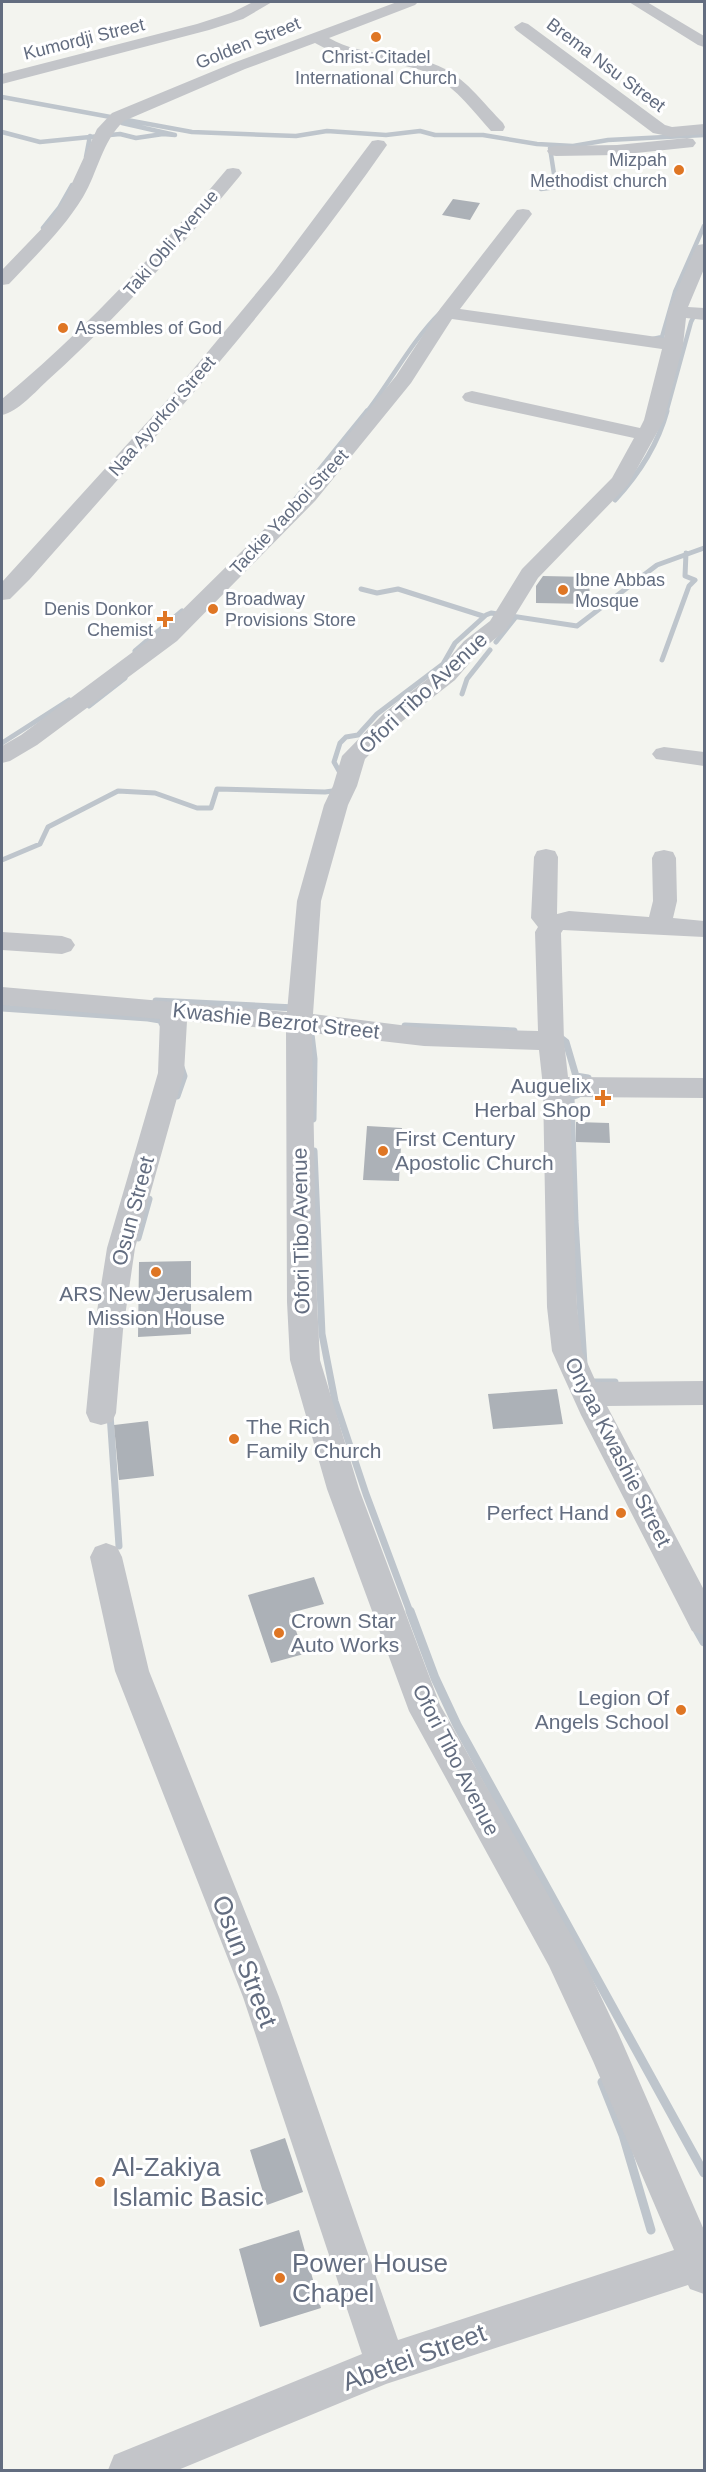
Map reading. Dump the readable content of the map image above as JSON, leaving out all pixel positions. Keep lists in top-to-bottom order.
{
  "streets": {
    "street": [
      "Kumordji Street",
      "Golden Street",
      "Brema Nsu Street",
      "Taki Obli Avenue",
      "Naa Ayorkor Street",
      "Tackie Yaoboi Street",
      "Ofori Tibo Avenue",
      "Kwashie Bezrot Street",
      "Osun Street",
      "Onyaa Kwashie Street",
      "Abetei Street"
    ]
  },
  "crossings": [
    ["Ofori Tibo Avenue", "Kwashie Bezrot Street"],
    ["Ofori Tibo Avenue", "Abetei Street"],
    ["Kwashie Bezrot Street", "Osun Street"],
    ["Kwashie Bezrot Street", "Onyaa Kwashie Street"],
    ["Osun Street", "Abetei Street"]
  ],
  "places": {
    "other": [
      "Christ-Citadel International Church",
      "Mizpah Methodist church",
      "Assembles of God",
      "Ibne Abbas Mosque",
      "Broadway Provisions Store",
      "First Century Apostolic Church",
      "ARS New Jerusalem Mission House",
      "The Rich Family Church",
      "Perfect Hand",
      "Crown Star Auto Works",
      "Legion Of Angels School",
      "Al-Zakiya Islamic Basic",
      "Power House Chapel"
    ],
    "health": ["Denis Donkor Chemist", "Auguelix Herbal Shop"]
  }
}
